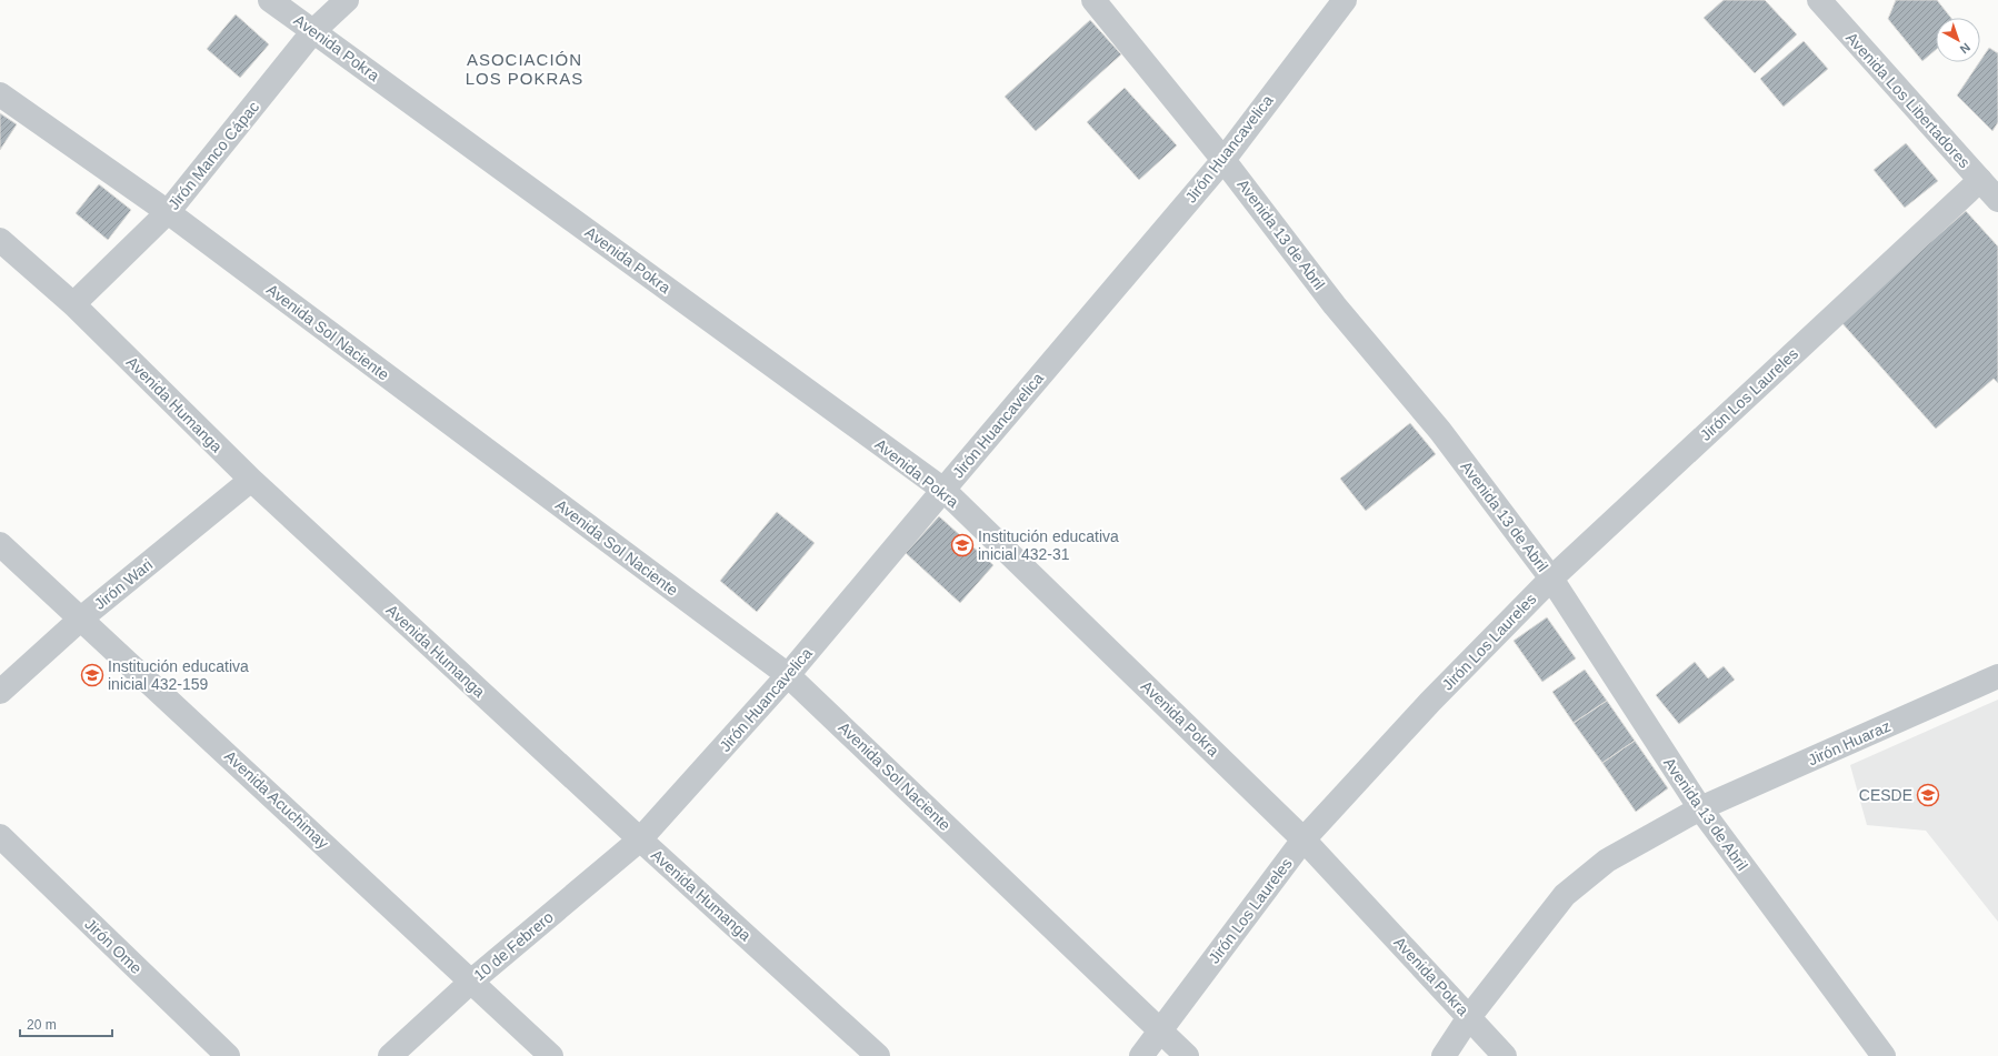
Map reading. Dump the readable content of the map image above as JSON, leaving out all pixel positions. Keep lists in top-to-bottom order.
{
  "streets": {
    "street": [
      "Avenida Pokra",
      "Avenida Los Libertadores",
      "Jirón Huancavelica",
      "Jirón Manco Cápac",
      "Avenida 13 de Abril",
      "Avenida Sol Naciente",
      "Jirón Los Laureles",
      "Avenida Humanga",
      "Jirón Wari",
      "Jirón Huaraz",
      "Avenida Acuchimay",
      "Jirón Ome",
      "10 de Febrero"
    ]
  },
  "crossings": [
    ["Avenida Pokra", "Jirón Huancavelica"],
    ["Avenida Pokra", "Jirón Manco Cápac"],
    ["Avenida Pokra", "Jirón Los Laureles"],
    ["Avenida Pokra", "Jirón Huaraz"],
    ["Avenida Los Libertadores", "Jirón Los Laureles"],
    ["Jirón Huancavelica", "Avenida 13 de Abril"],
    ["Jirón Huancavelica", "Avenida Sol Naciente"],
    ["Jirón Huancavelica", "Avenida Humanga"],
    ["Jirón Huancavelica", "10 de Febrero"],
    ["Jirón Manco Cápac", "Avenida Sol Naciente"],
    ["Jirón Manco Cápac", "Avenida Humanga"],
    ["Avenida 13 de Abril", "Jirón Los Laureles"],
    ["Avenida 13 de Abril", "Jirón Huaraz"],
    ["Avenida Sol Naciente", "Jirón Los Laureles"],
    ["Avenida Humanga", "Jirón Wari"],
    ["Avenida Humanga", "10 de Febrero"],
    ["Jirón Wari", "Avenida Acuchimay"],
    ["Avenida Acuchimay", "10 de Febrero"]
  ],
  "districts": ["ASOCIACIÓN LOS POKRAS"],
  "places": {
    "school or university": ["Institución educativa inicial 432-31", "Institución educativa inicial 432-159", "CESDE"]
  },
  "scale_bar": "20 m",
  "north": "bottom right"
}
